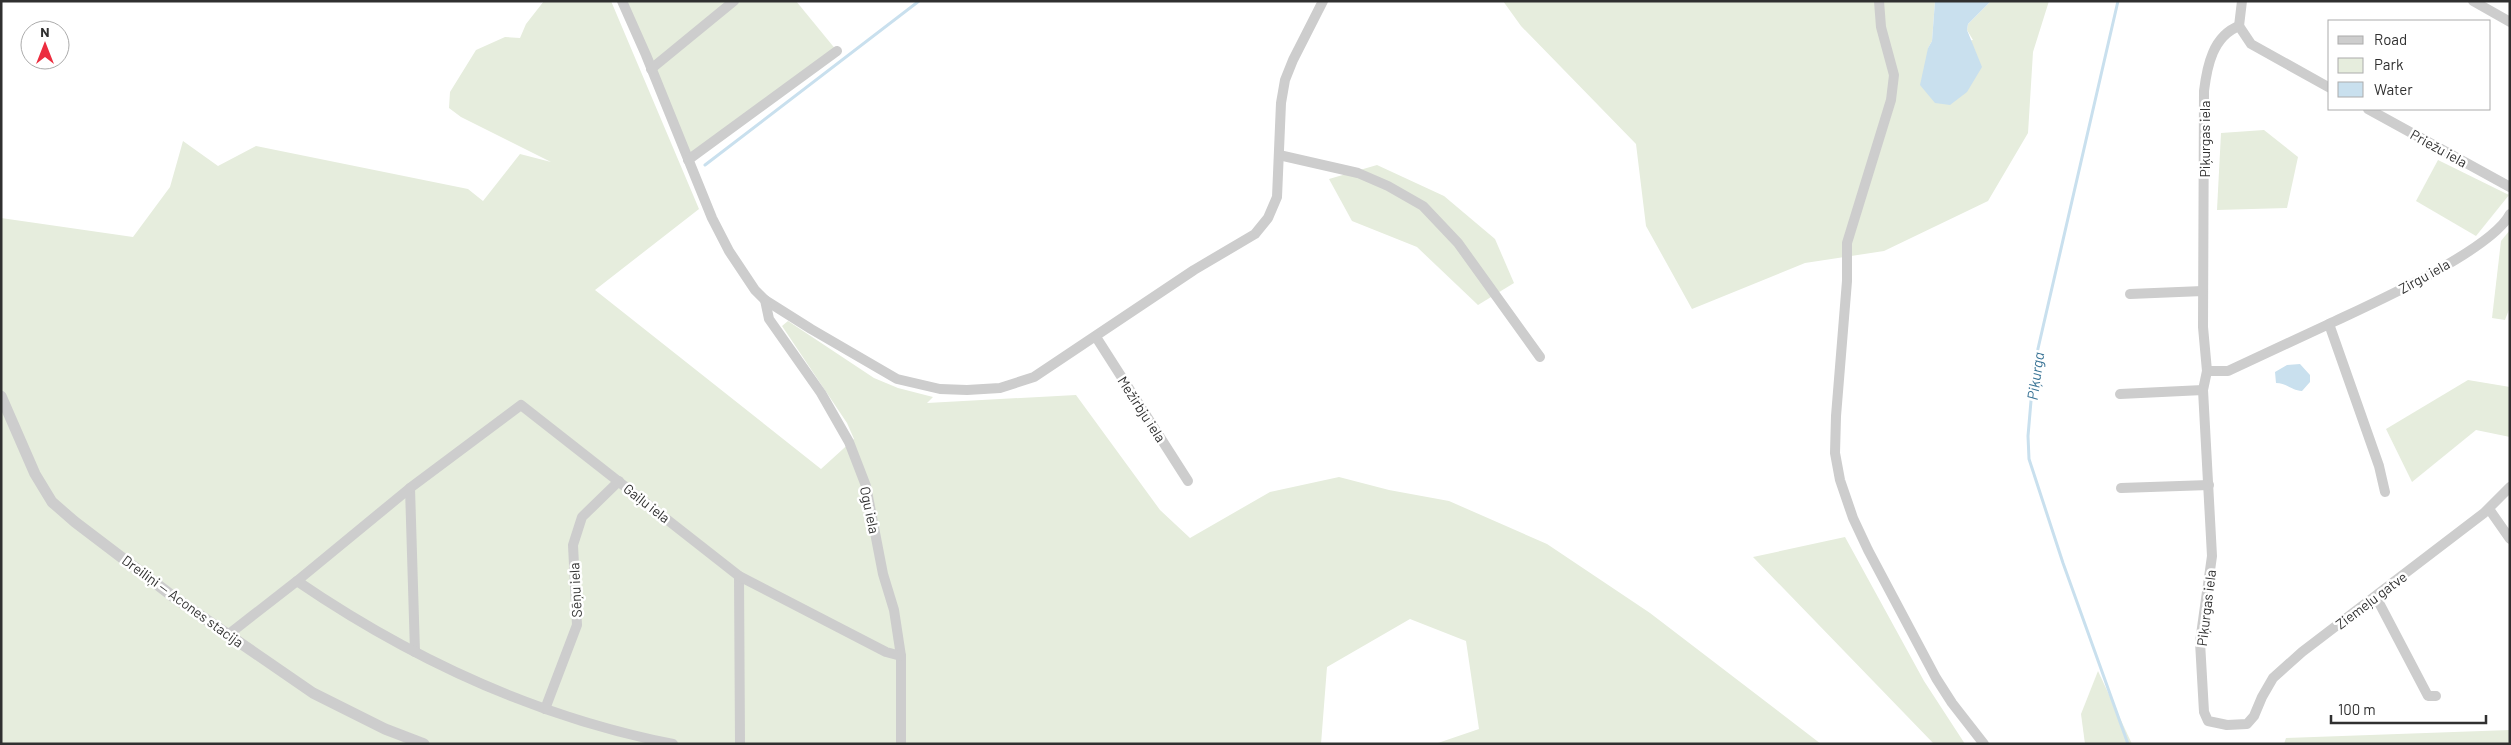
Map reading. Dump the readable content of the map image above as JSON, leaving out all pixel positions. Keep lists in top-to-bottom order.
{
  "streets": {
    "street": [
      "Piķurgas iela",
      "Priežu iela",
      "Zirgu iela",
      "Mežirbju iela",
      "Gaiļu iela",
      "Ogu iela",
      "Sēņu iela",
      "Ziemeļu gatve",
      "Dreiliņi — Acones stacija"
    ]
  },
  "crossings": [
    ["Piķurgas iela", "Zirgu iela"],
    ["Piķurgas iela", "Ziemeļu gatve"],
    ["Gaiļu iela", "Ogu iela"],
    ["Gaiļu iela", "Sēņu iela"],
    ["Gaiļu iela", "Dreiliņi — Acones stacija"]
  ],
  "water": ["Piķurga"],
  "legend": ["Road", "Park", "Water"],
  "scale_bar": "100 m",
  "north": "top"
}
